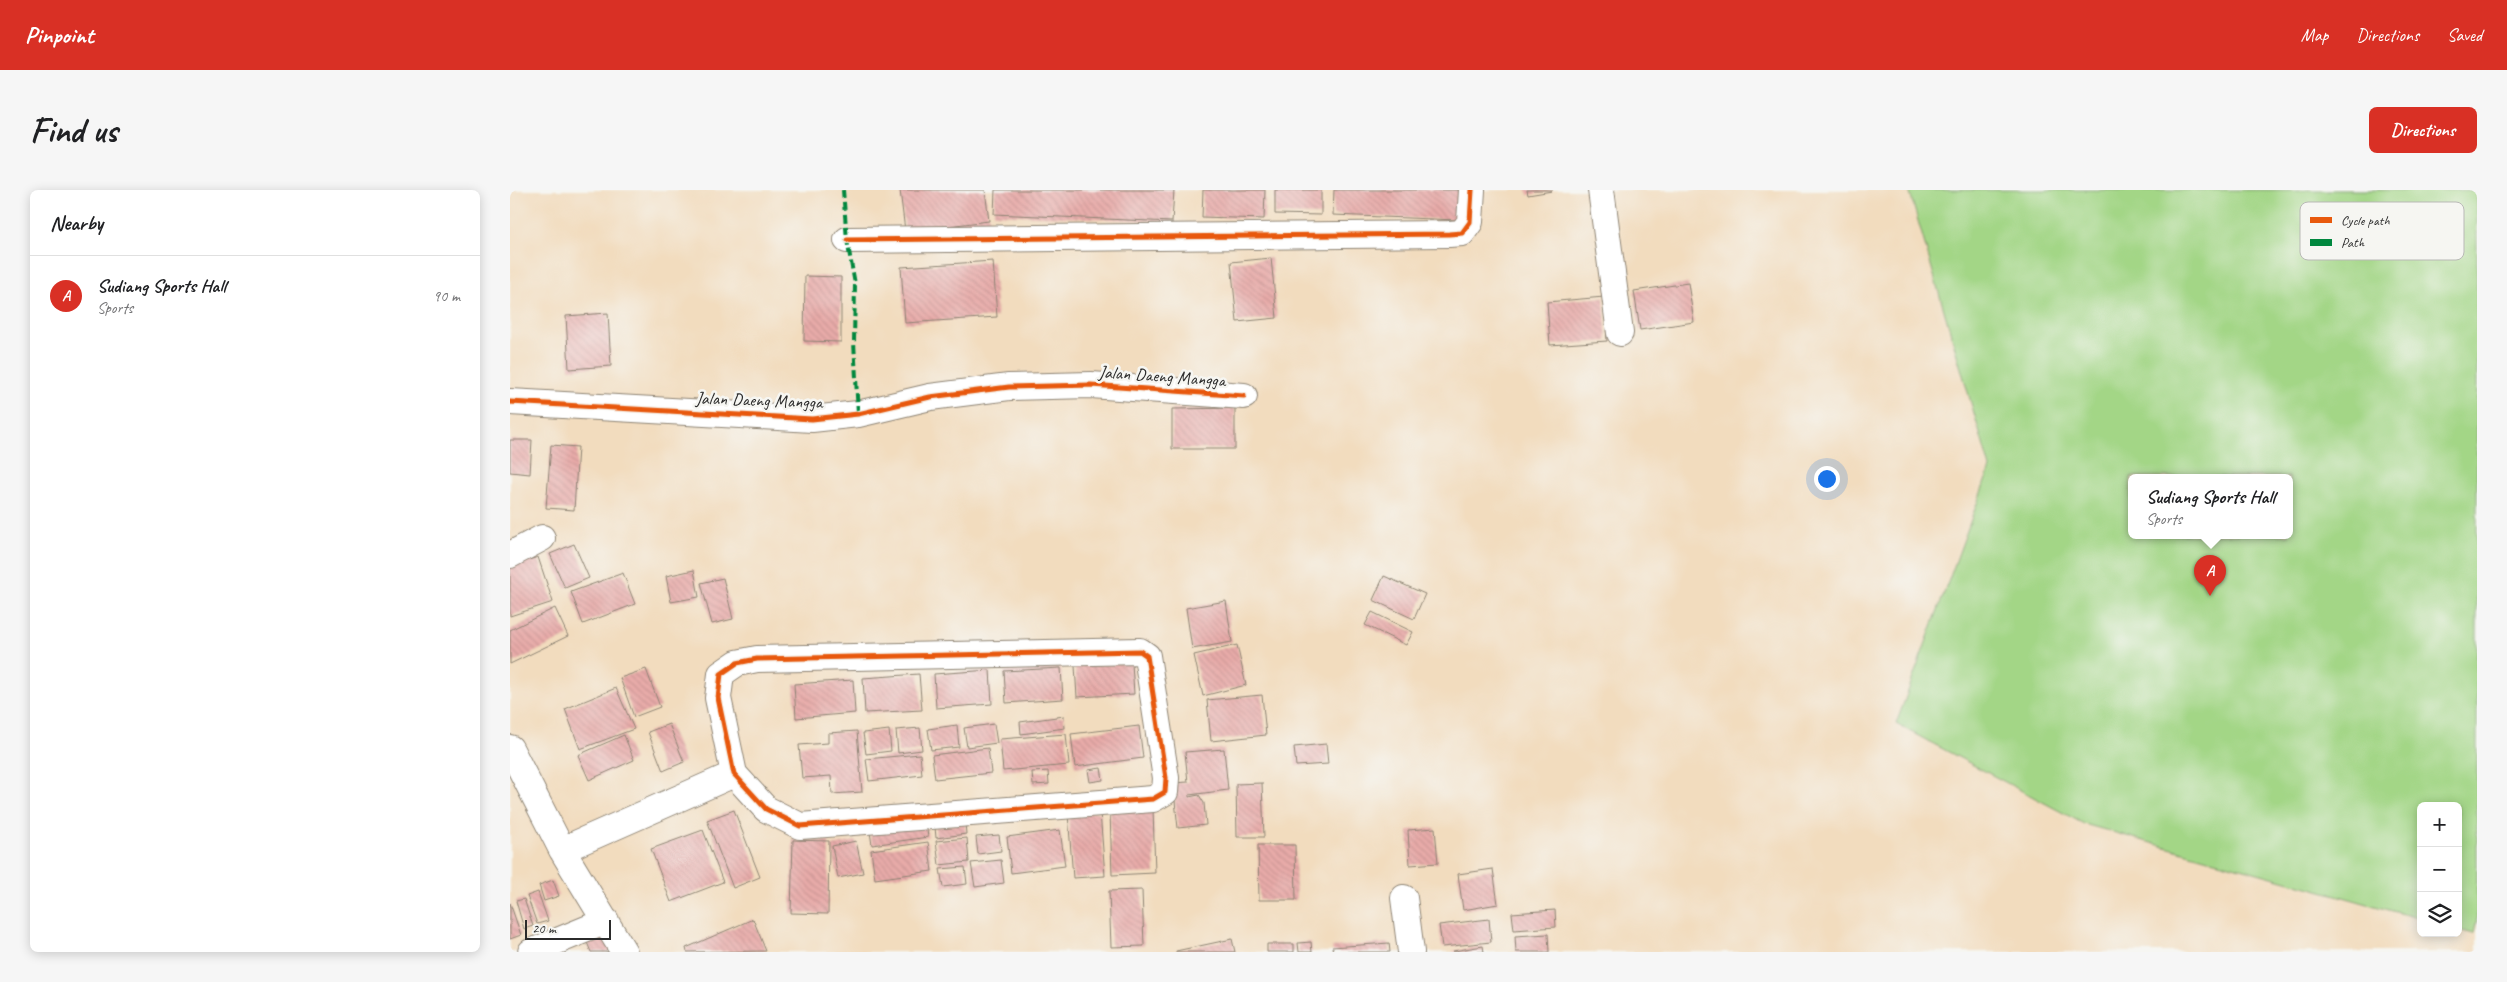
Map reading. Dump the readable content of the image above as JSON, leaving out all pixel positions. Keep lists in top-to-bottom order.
{
  "streets": {
    "street": ["Jalan Daeng Mangga"]
  },
  "legend": ["Cycle path", "Path"],
  "scale_bar": "20 m",
  "page": {
    "header": "Pinpoint",
    "nav": ["Map", "Directions", "Saved"],
    "buttons": "Directions",
    "title": "Find us",
    "heading": "Nearby",
    "list": [
      {
        "mark": "A",
        "name": "Sudiang Sports Hall",
        "note": "Sports",
        "value": "90 m"
      }
    ],
    "popup": ["Sudiang Sports Hall", "Sports"],
    "pins": "A",
    "map_buttons": ["+", "−"],
    "scale": "20 m"
  }
}
